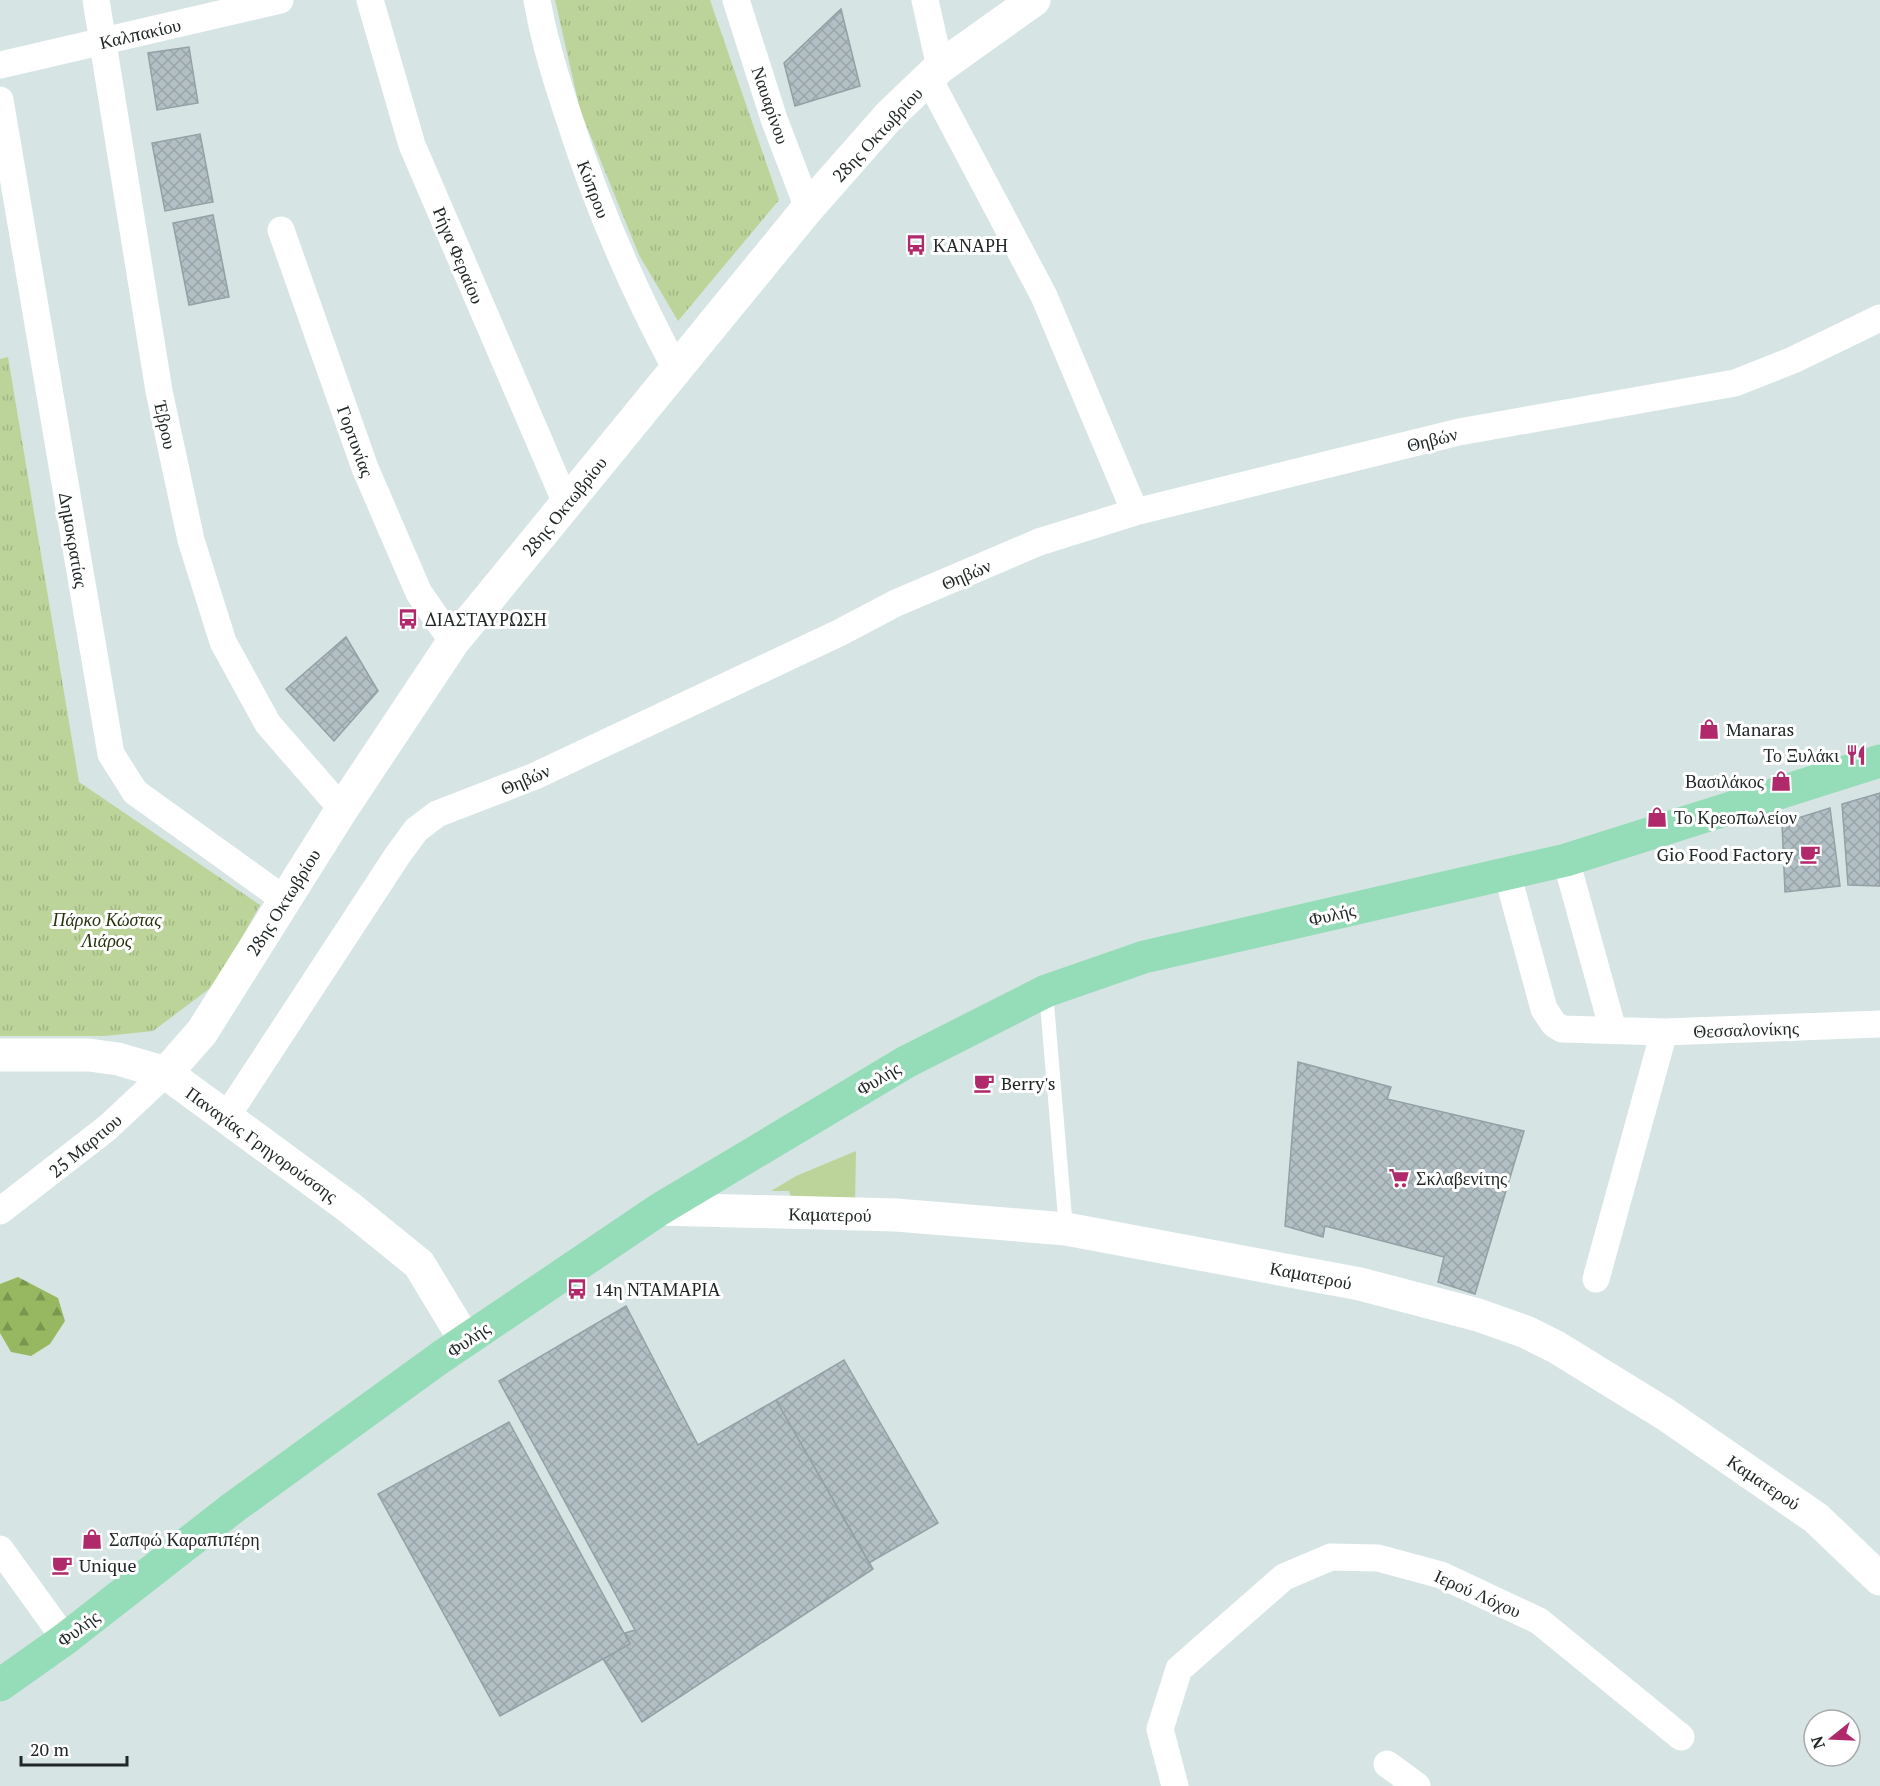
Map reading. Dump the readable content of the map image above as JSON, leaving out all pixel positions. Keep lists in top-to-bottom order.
{
  "streets": {
    "main road": ["Φυλής"],
    "street": [
      "Καλπακίου",
      "Ναυαρίνου",
      "28ης Οκτωβρίου",
      "Κύπρου",
      "Ρήγα Φεραίου",
      "Έβρου",
      "Θηβών",
      "Γορτυνίας",
      "Δημοκρατίας",
      "Θεσσαλονίκης",
      "Παναγίας Γρηγορούσσης",
      "25 Μαρτιου",
      "Καματερού",
      "Ιερού Λόχου"
    ]
  },
  "crossings": [
    ["Καλπακίου", "Έβρου"],
    ["Ναυαρίνου", "28ης Οκτωβρίου"],
    ["28ης Οκτωβρίου", "Κύπρου"],
    ["28ης Οκτωβρίου", "Ρήγα Φεραίου"],
    ["28ης Οκτωβρίου", "Έβρου"],
    ["28ης Οκτωβρίου", "Γορτυνίας"],
    ["28ης Οκτωβρίου", "Δημοκρατίας"],
    ["28ης Οκτωβρίου", "Παναγίας Γρηγορούσσης"],
    ["28ης Οκτωβρίου", "25 Μαρτιου"],
    ["Θηβών", "Παναγίας Γρηγορούσσης"],
    ["Φυλής", "Θεσσαλονίκης"],
    ["Φυλής", "Παναγίας Γρηγορούσσης"],
    ["Φυλής", "Καματερού"],
    ["Παναγίας Γρηγορούσσης", "25 Μαρτιου"]
  ],
  "parks": ["Πάρκο Κώστας Λιάρος"],
  "places": {
    "bus stop": ["ΚΑΝΑΡΗ", "ΔΙΑΣΤΑΥΡΩΣΗ", "14η ΝΤΑΜΑΡΙΑ"],
    "shop": [
      "Manaras",
      "Βασιλάκος",
      "Το Κρεοπωλείον",
      "Σαπφώ Καραπιπέρη"
    ],
    "restaurant": ["Το Ξυλάκι"],
    "cafe": ["Gio Food Factory", "Berry's", "Unique"],
    "supermarket": ["Σκλαβενίτης"]
  },
  "scale_bar": "20 m",
  "north": "left"
}
